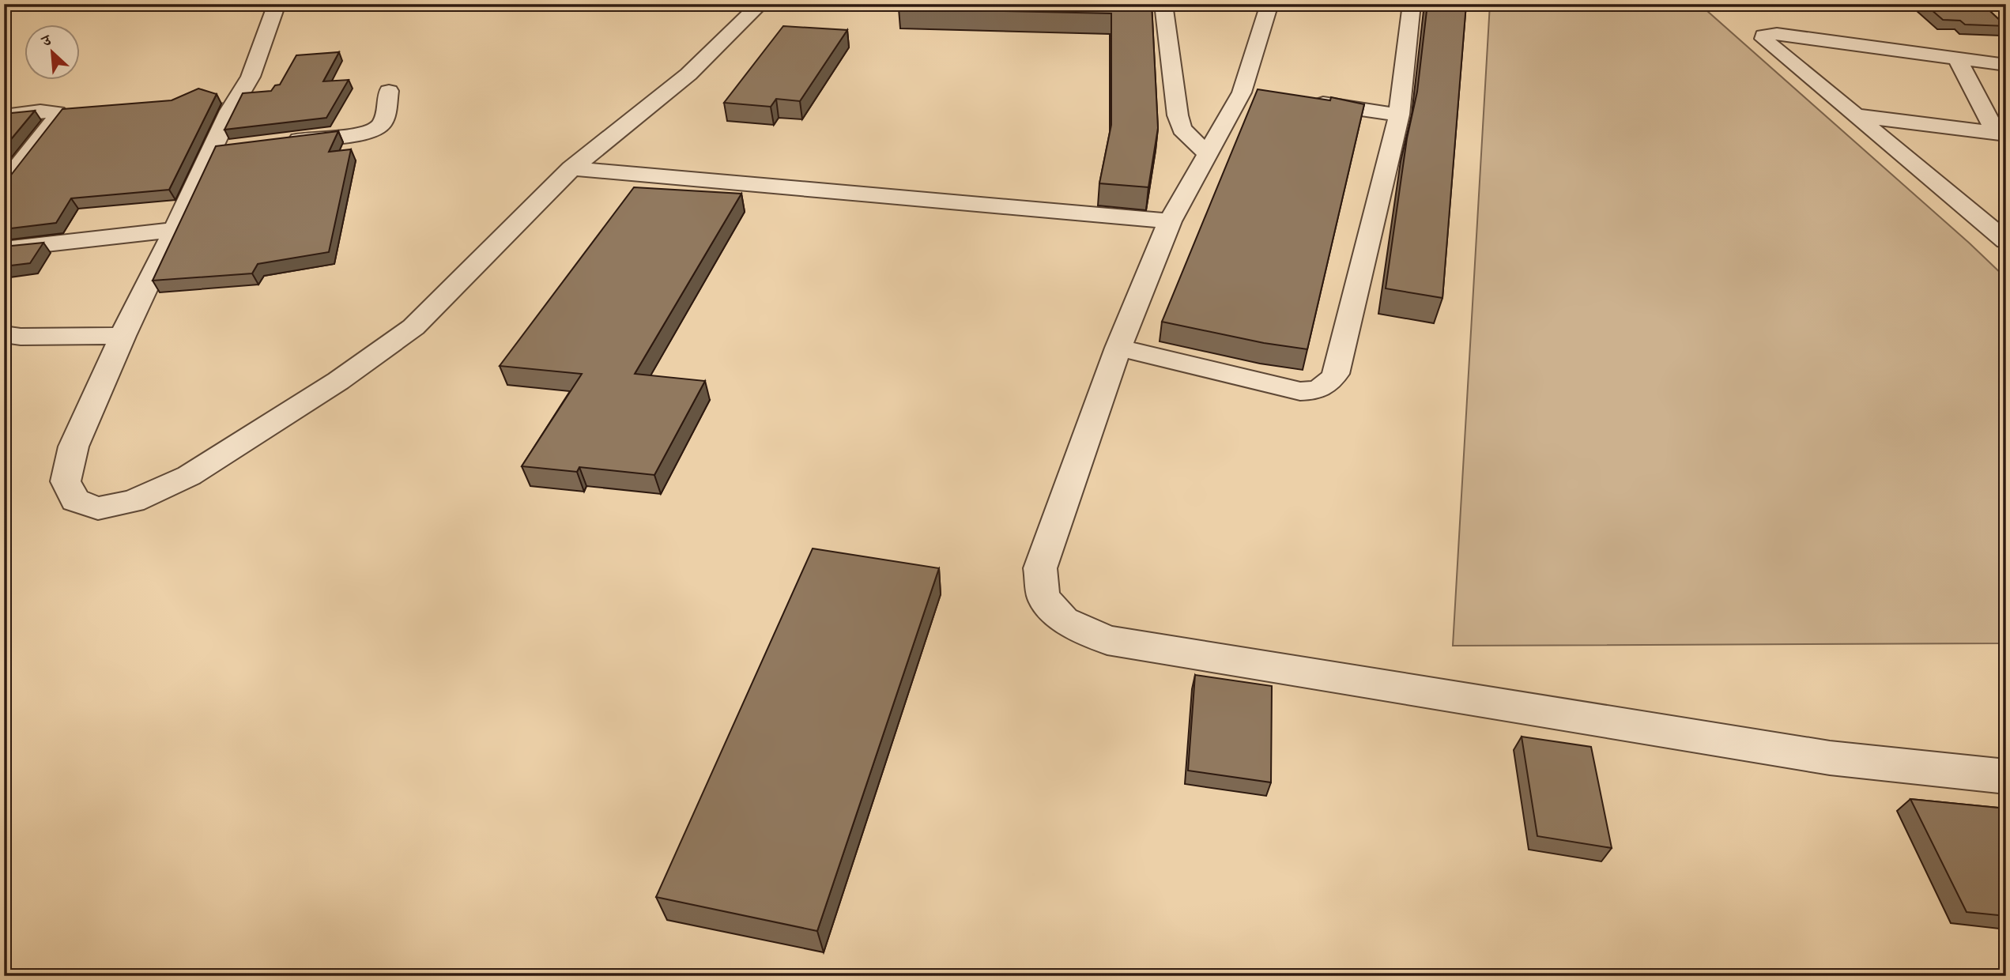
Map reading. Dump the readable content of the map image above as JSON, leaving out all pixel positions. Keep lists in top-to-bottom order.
{
  "north": "top left"
}
